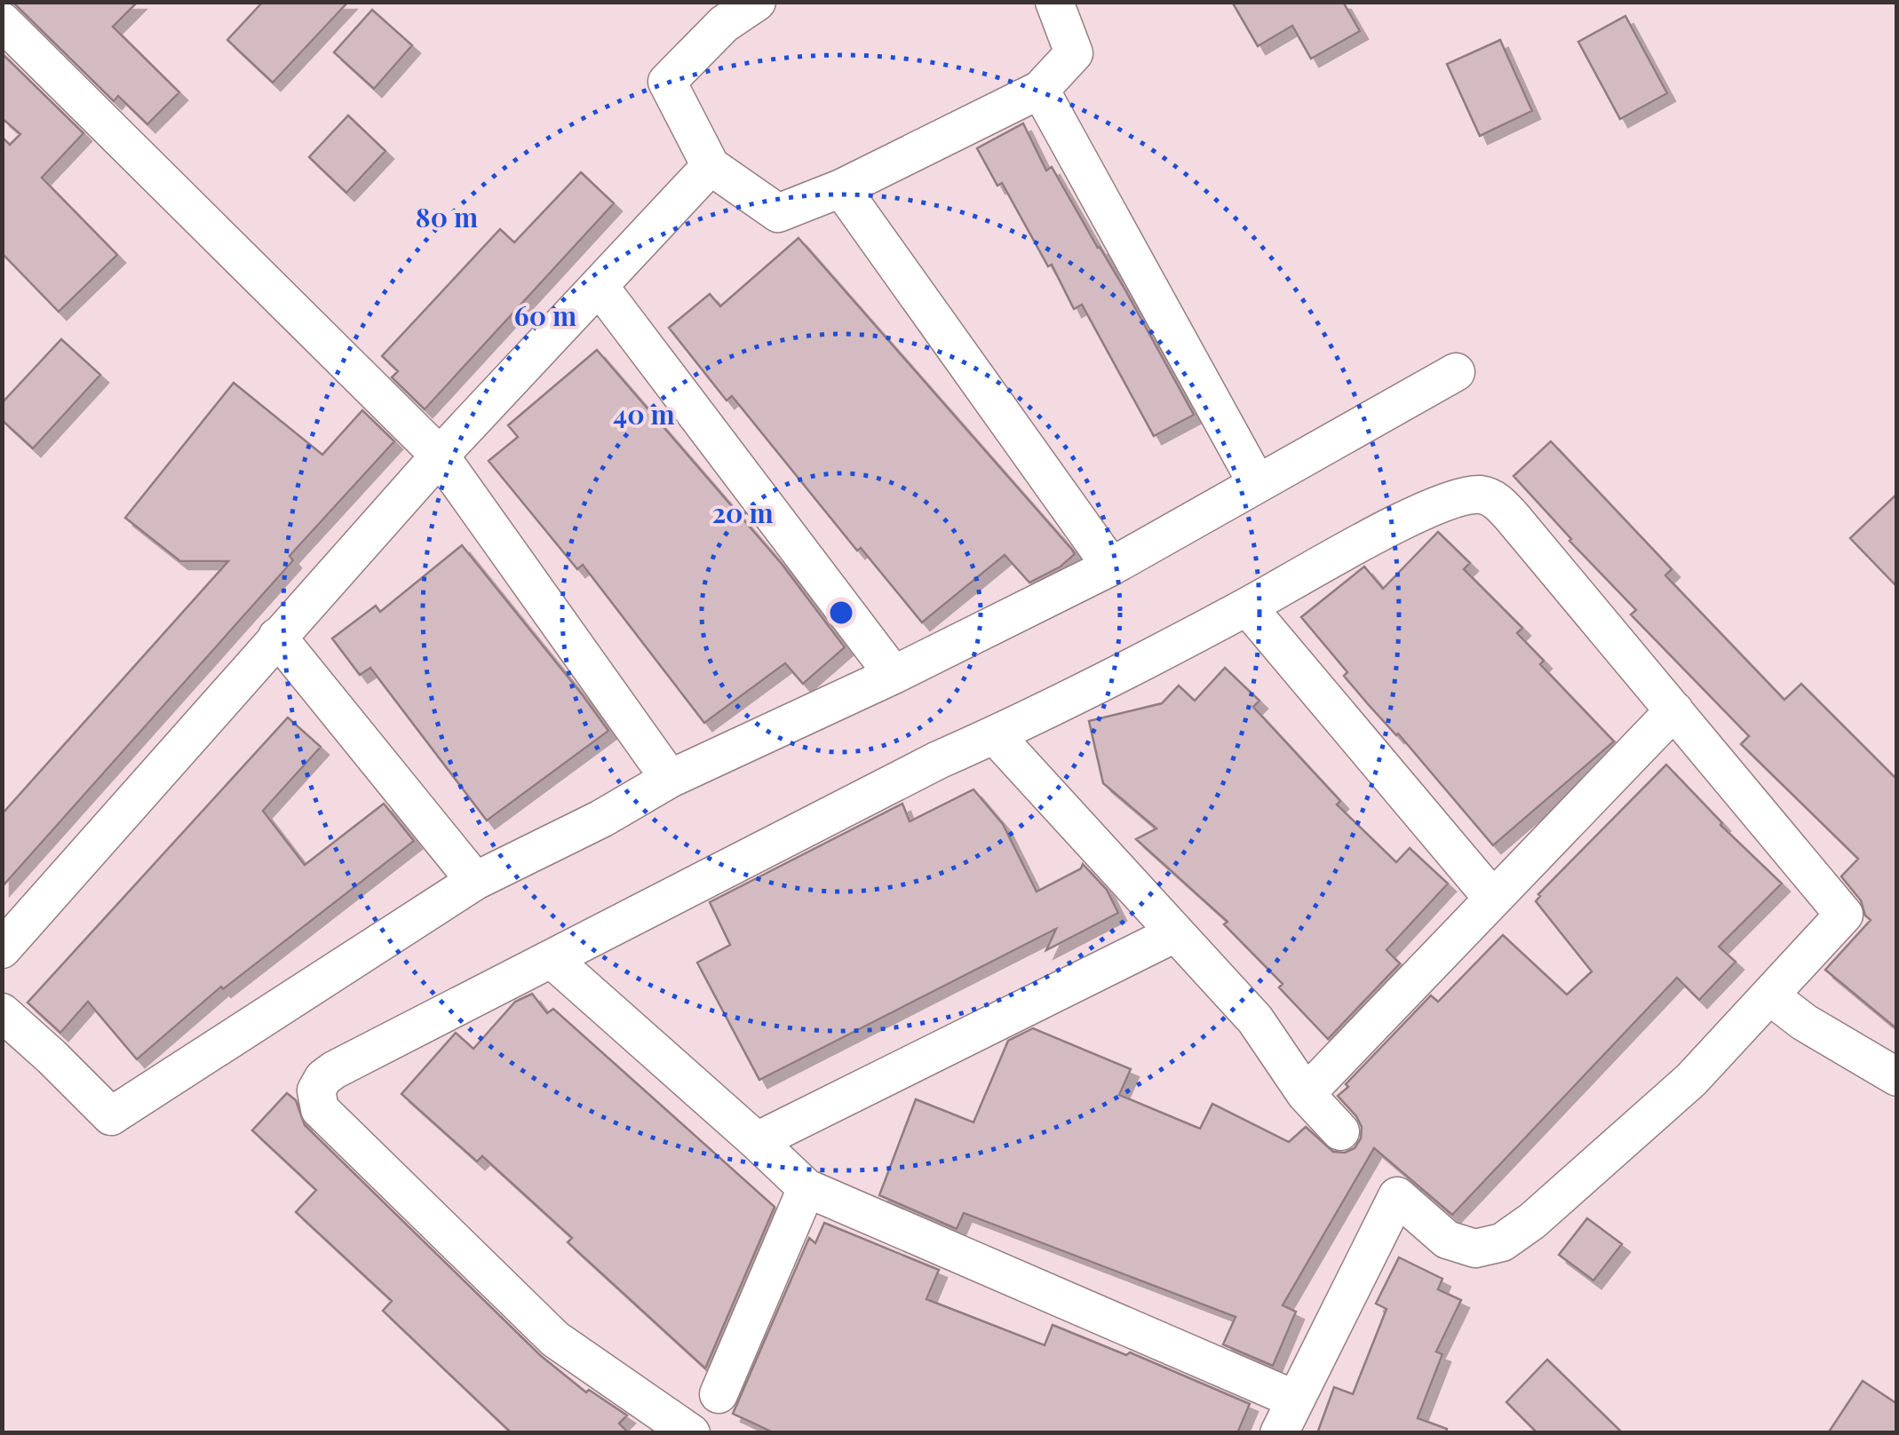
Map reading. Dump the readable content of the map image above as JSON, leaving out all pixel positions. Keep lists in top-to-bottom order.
{
  "rings": [
    "80 m",
    "60 m",
    "40 m",
    "20 m"
  ]
}
